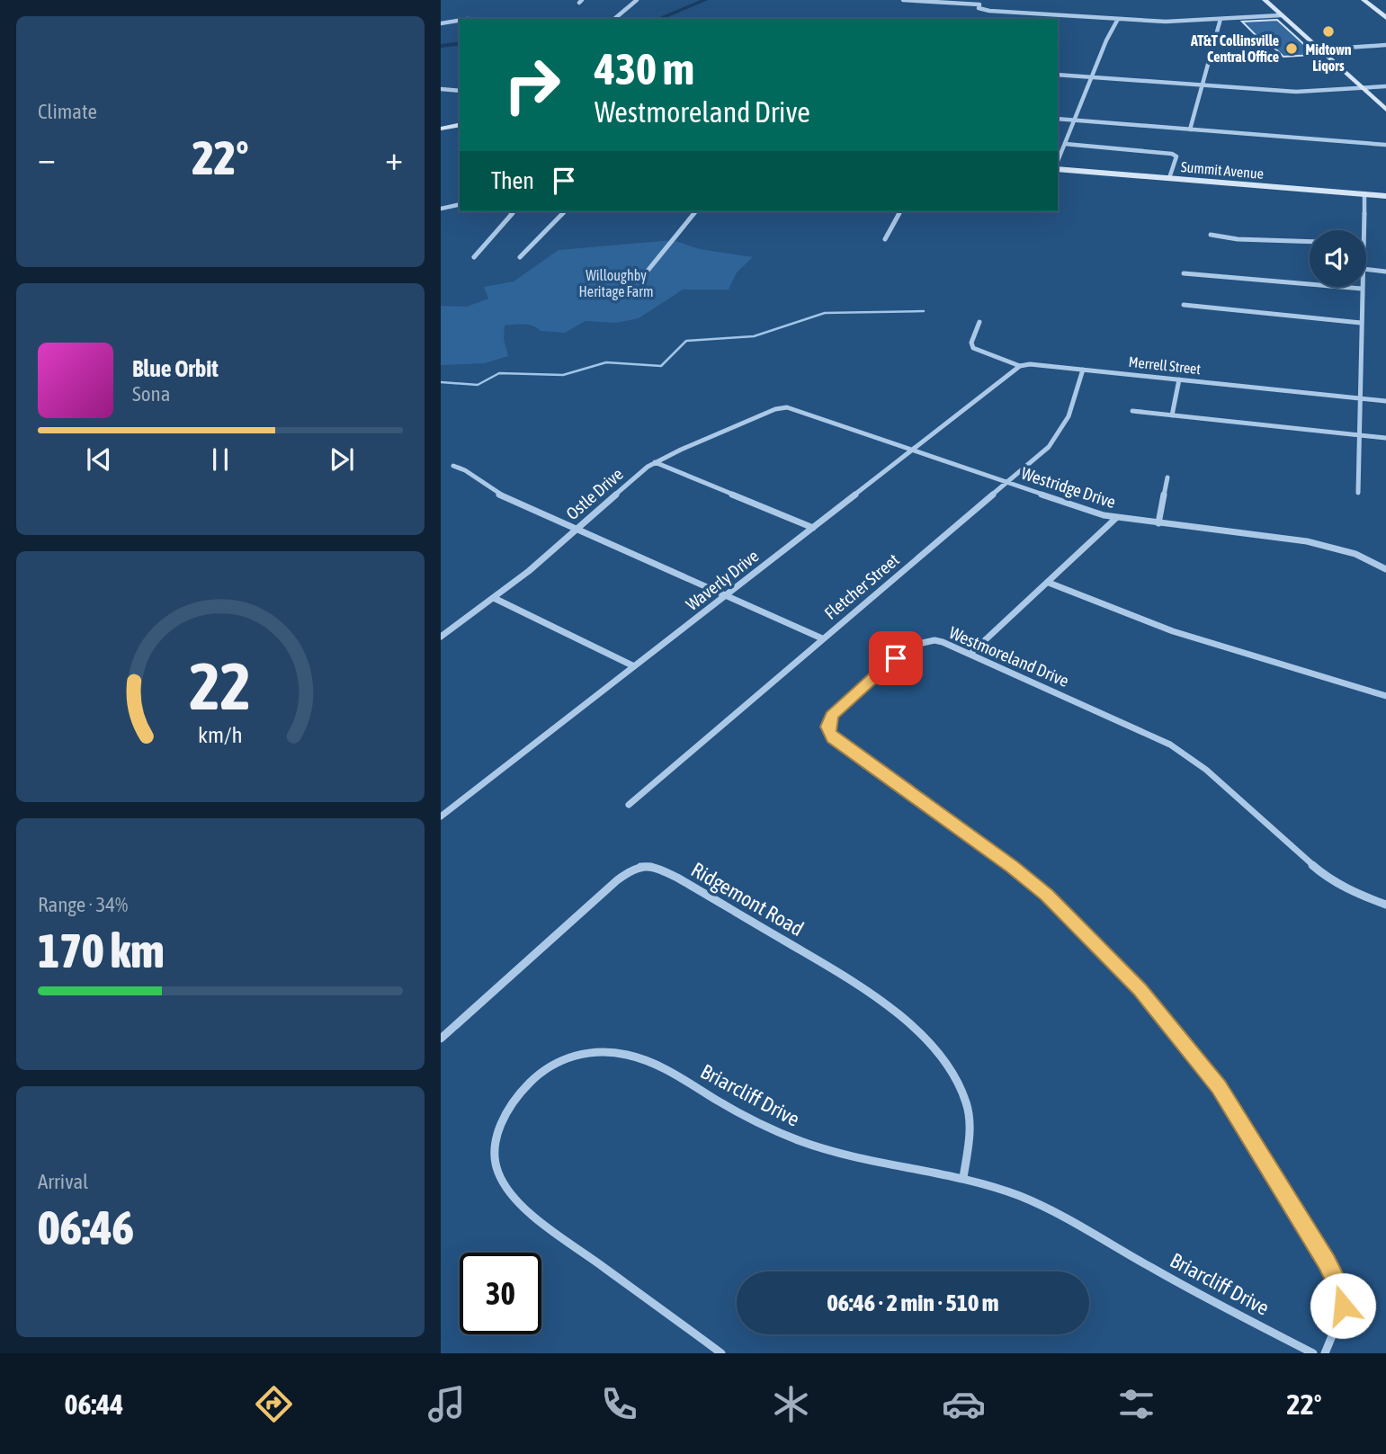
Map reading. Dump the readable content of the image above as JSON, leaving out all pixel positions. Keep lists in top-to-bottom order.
{
  "streets": {
    "main road": ["Summit Avenue"],
    "street": [
      "Merrell Street",
      "Westridge Drive",
      "Ostle Drive",
      "Waverly Drive",
      "Fletcher Street",
      "Westmoreland Drive",
      "Ridgemont Road",
      "Briarcliff Drive"
    ]
  },
  "crossings": [
    ["Merrell Street", "Waverly Drive"],
    ["Merrell Street", "Fletcher Street"],
    ["Westridge Drive", "Ostle Drive"],
    ["Westridge Drive", "Waverly Drive"],
    ["Westridge Drive", "Fletcher Street"],
    ["Ridgemont Road", "Briarcliff Drive"]
  ],
  "parks": ["Willoughby Heritage Farm"],
  "places": ["Midtown Liqors", "AT&T Collinsville Central Office"],
  "page": {
    "tile": [
      "Climate",
      ["Range · 34%", "170 km"],
      ["Arrival", "06:46"]
    ],
    "turn": ["430 m", "Westmoreland Drive"],
    "heat": ["−", "22°", "+"],
    "then": "Then",
    "song": ["Blue Orbit", "Sona"],
    "limit": "30",
    "trip": "06:46 · 2 min · 510 m",
    "tabs": ["06:44", "22°"],
    "gauge": ["22", "km/h"]
  }
}
